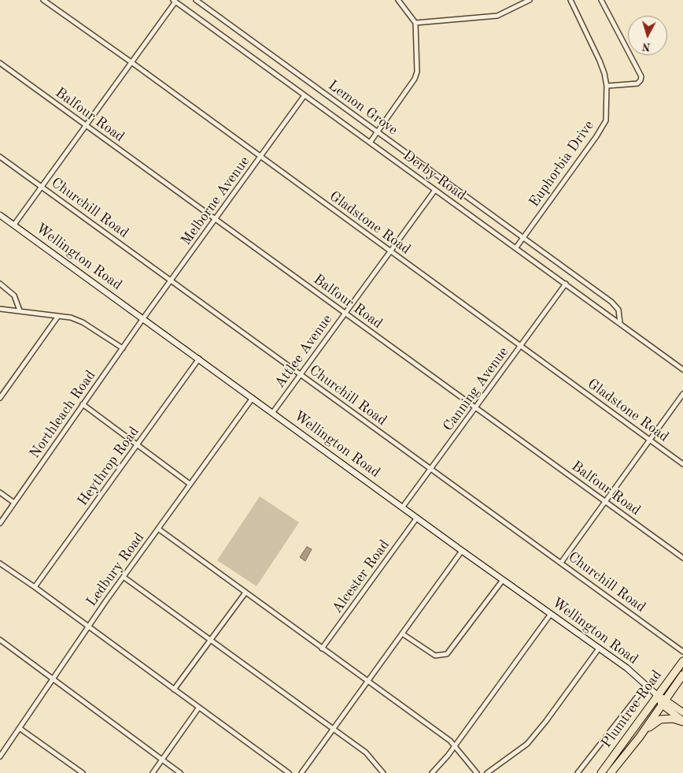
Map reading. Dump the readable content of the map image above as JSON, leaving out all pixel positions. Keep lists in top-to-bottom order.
{
  "streets": {
    "highway": ["Plumtree Road"],
    "main road": ["Wellington Road"],
    "street": [
      "Lemon Grove",
      "Balfour Road",
      "Euphorbia Drive",
      "Derby Road",
      "Melborne Avenue",
      "Churchill Road",
      "Gladstone Road",
      "Attlee Avenue",
      "Canning Avenue",
      "Northleach Road",
      "Heythrop Road",
      "Ledbury Road",
      "Alcester Road"
    ]
  },
  "crossings": [
    ["Lemon Grove", "Euphorbia Drive"],
    ["Lemon Grove", "Derby Road"],
    ["Balfour Road", "Melborne Avenue"],
    ["Balfour Road", "Attlee Avenue"],
    ["Balfour Road", "Canning Avenue"],
    ["Euphorbia Drive", "Derby Road"],
    ["Derby Road", "Melborne Avenue"],
    ["Derby Road", "Attlee Avenue"],
    ["Derby Road", "Canning Avenue"],
    ["Melborne Avenue", "Churchill Road"],
    ["Melborne Avenue", "Gladstone Road"],
    ["Melborne Avenue", "Wellington Road"],
    ["Melborne Avenue", "Northleach Road"],
    ["Churchill Road", "Attlee Avenue"],
    ["Churchill Road", "Canning Avenue"],
    ["Gladstone Road", "Attlee Avenue"],
    ["Gladstone Road", "Canning Avenue"],
    ["Wellington Road", "Attlee Avenue"],
    ["Wellington Road", "Canning Avenue"],
    ["Wellington Road", "Northleach Road"],
    ["Wellington Road", "Heythrop Road"],
    ["Wellington Road", "Ledbury Road"],
    ["Wellington Road", "Alcester Road"],
    ["Wellington Road", "Plumtree Road"]
  ],
  "north": "bottom"
}
